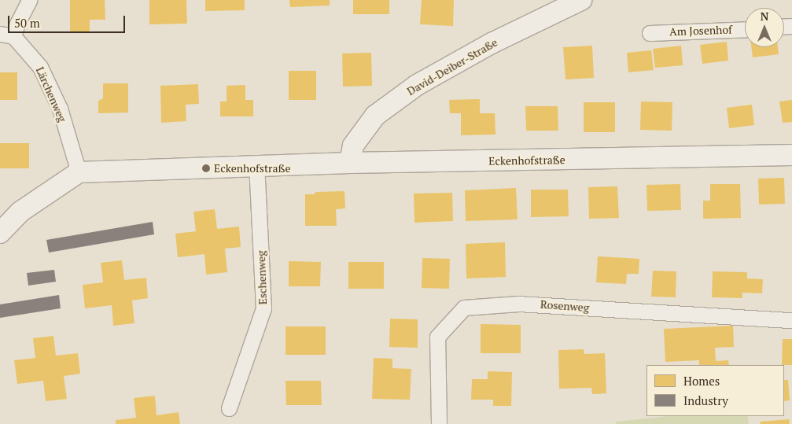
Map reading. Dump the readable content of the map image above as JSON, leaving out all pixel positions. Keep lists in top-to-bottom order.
{
  "streets": {
    "street": [
      "Am Josenhof",
      "David-Deiber-Straße",
      "Lärchenweg",
      "Eckenhofstraße",
      "Eschenweg",
      "Rosenweg"
    ]
  },
  "crossings": [
    ["David-Deiber-Straße", "Eckenhofstraße"],
    ["Lärchenweg", "Eckenhofstraße"],
    ["Eckenhofstraße", "Eschenweg"]
  ],
  "places": ["Eckenhofstraße"],
  "legend": ["Homes", "Industry"],
  "scale_bar": "50 m",
  "north": "top"
}
